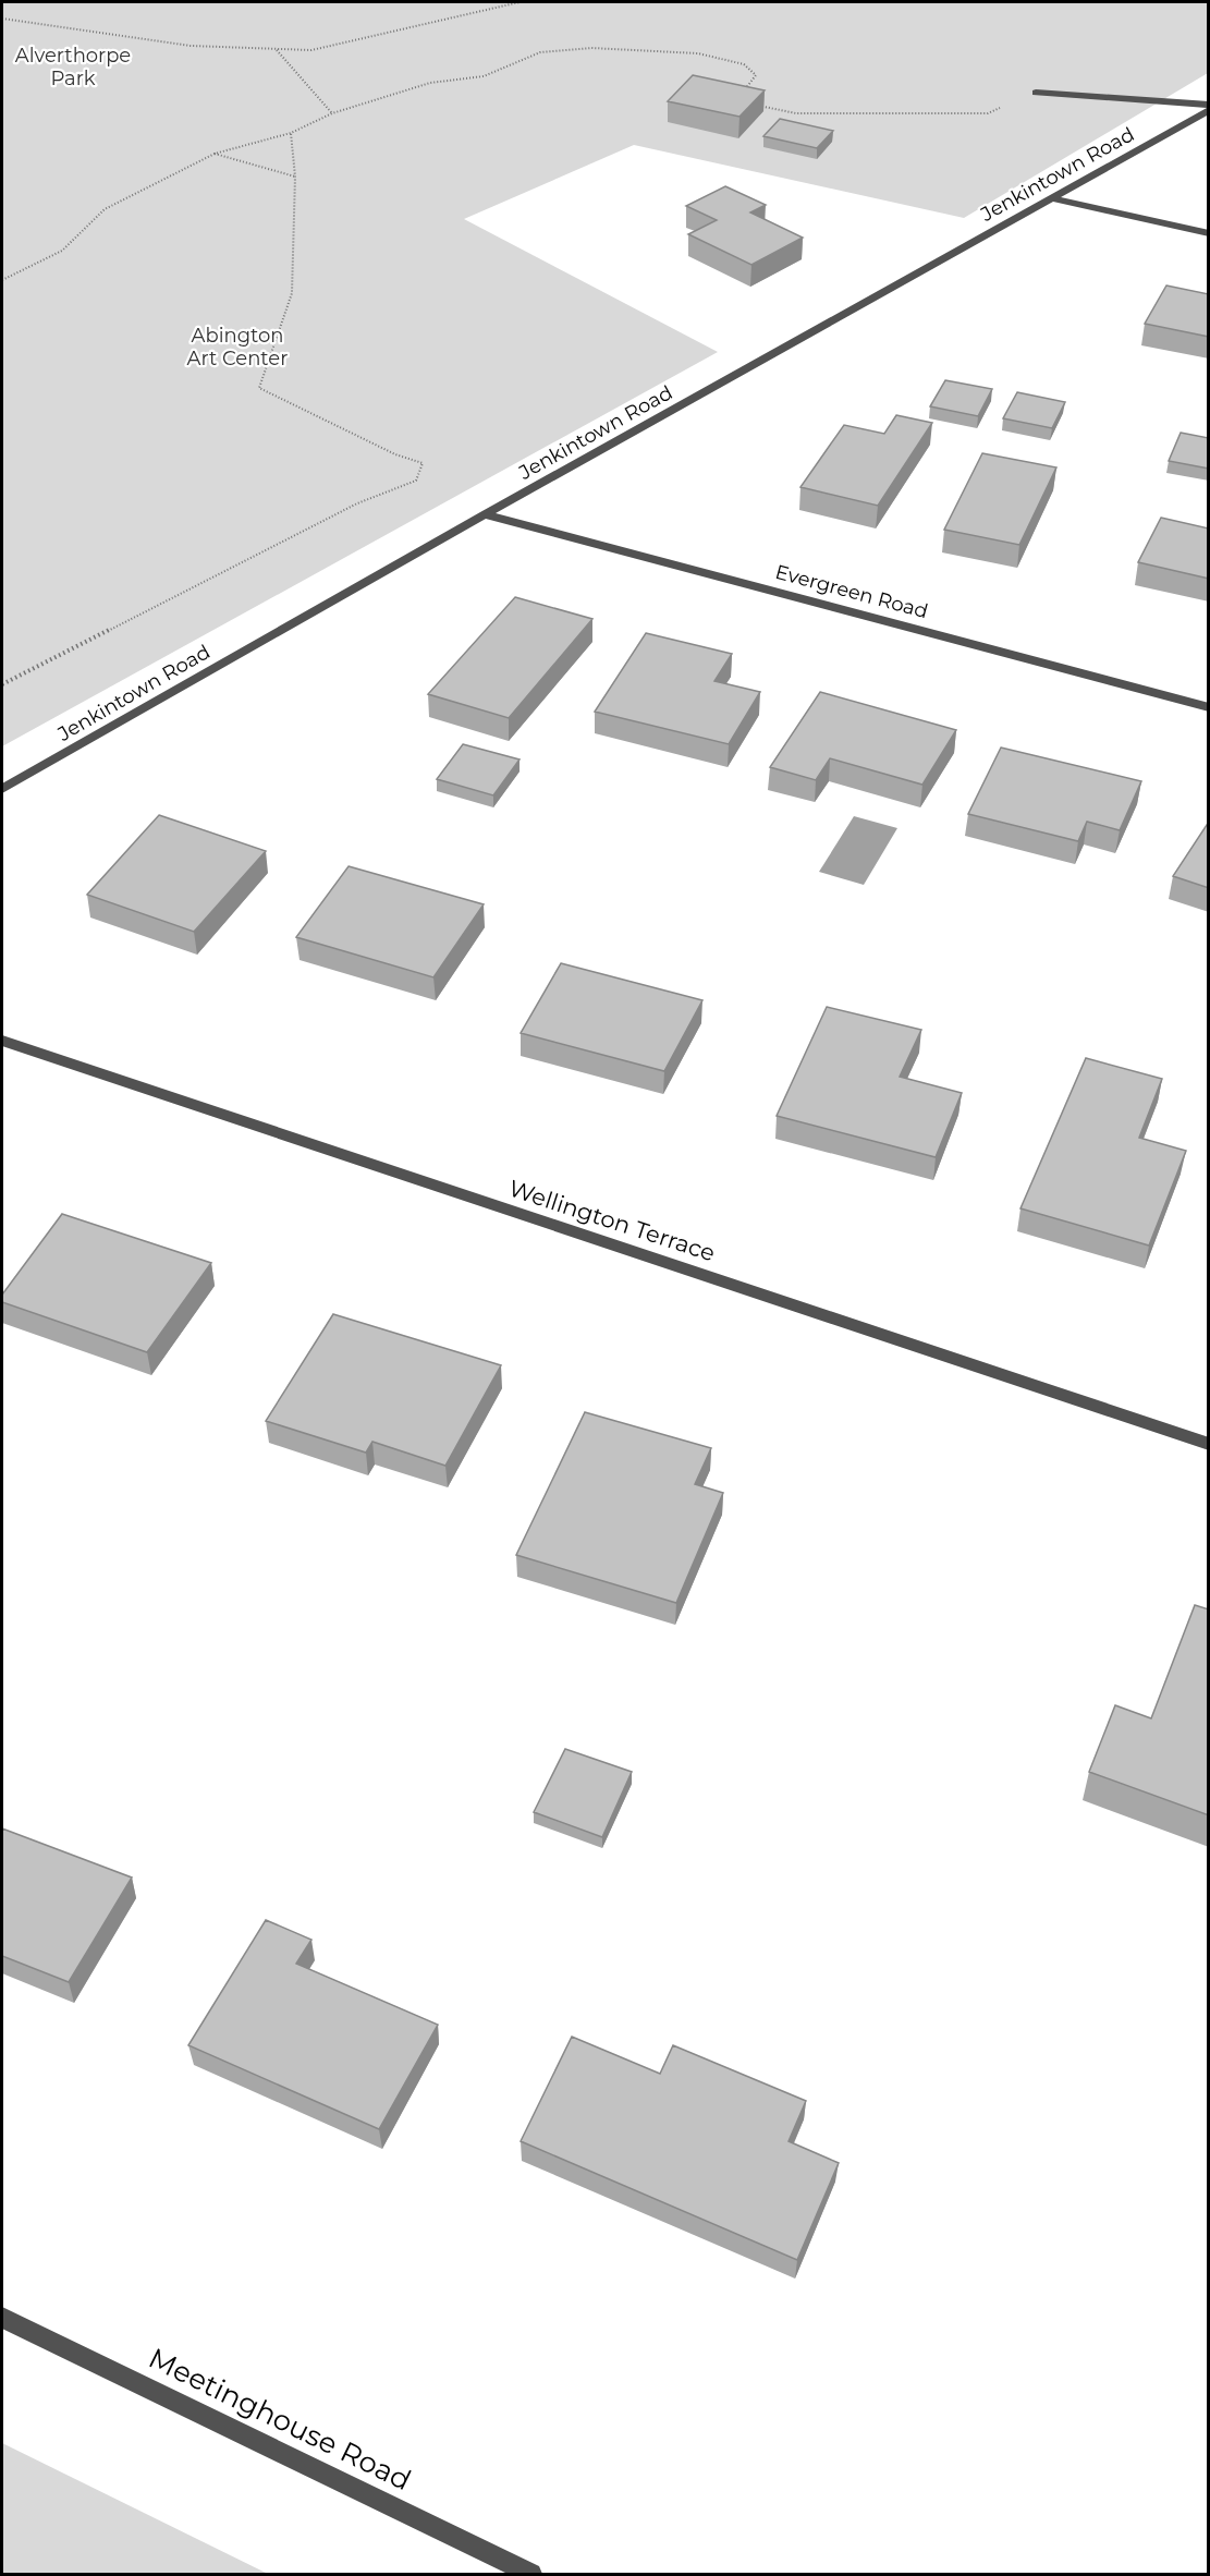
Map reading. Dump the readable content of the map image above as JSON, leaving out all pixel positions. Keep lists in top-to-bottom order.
{
  "streets": {
    "street": [
      "Jenkintown Road",
      "Evergreen Road",
      "Wellington Terrace",
      "Meetinghouse Road"
    ]
  },
  "crossings": [
    ["Jenkintown Road", "Evergreen Road"]
  ],
  "parks": ["Alverthorpe Park", "Abington Art Center"]
}
